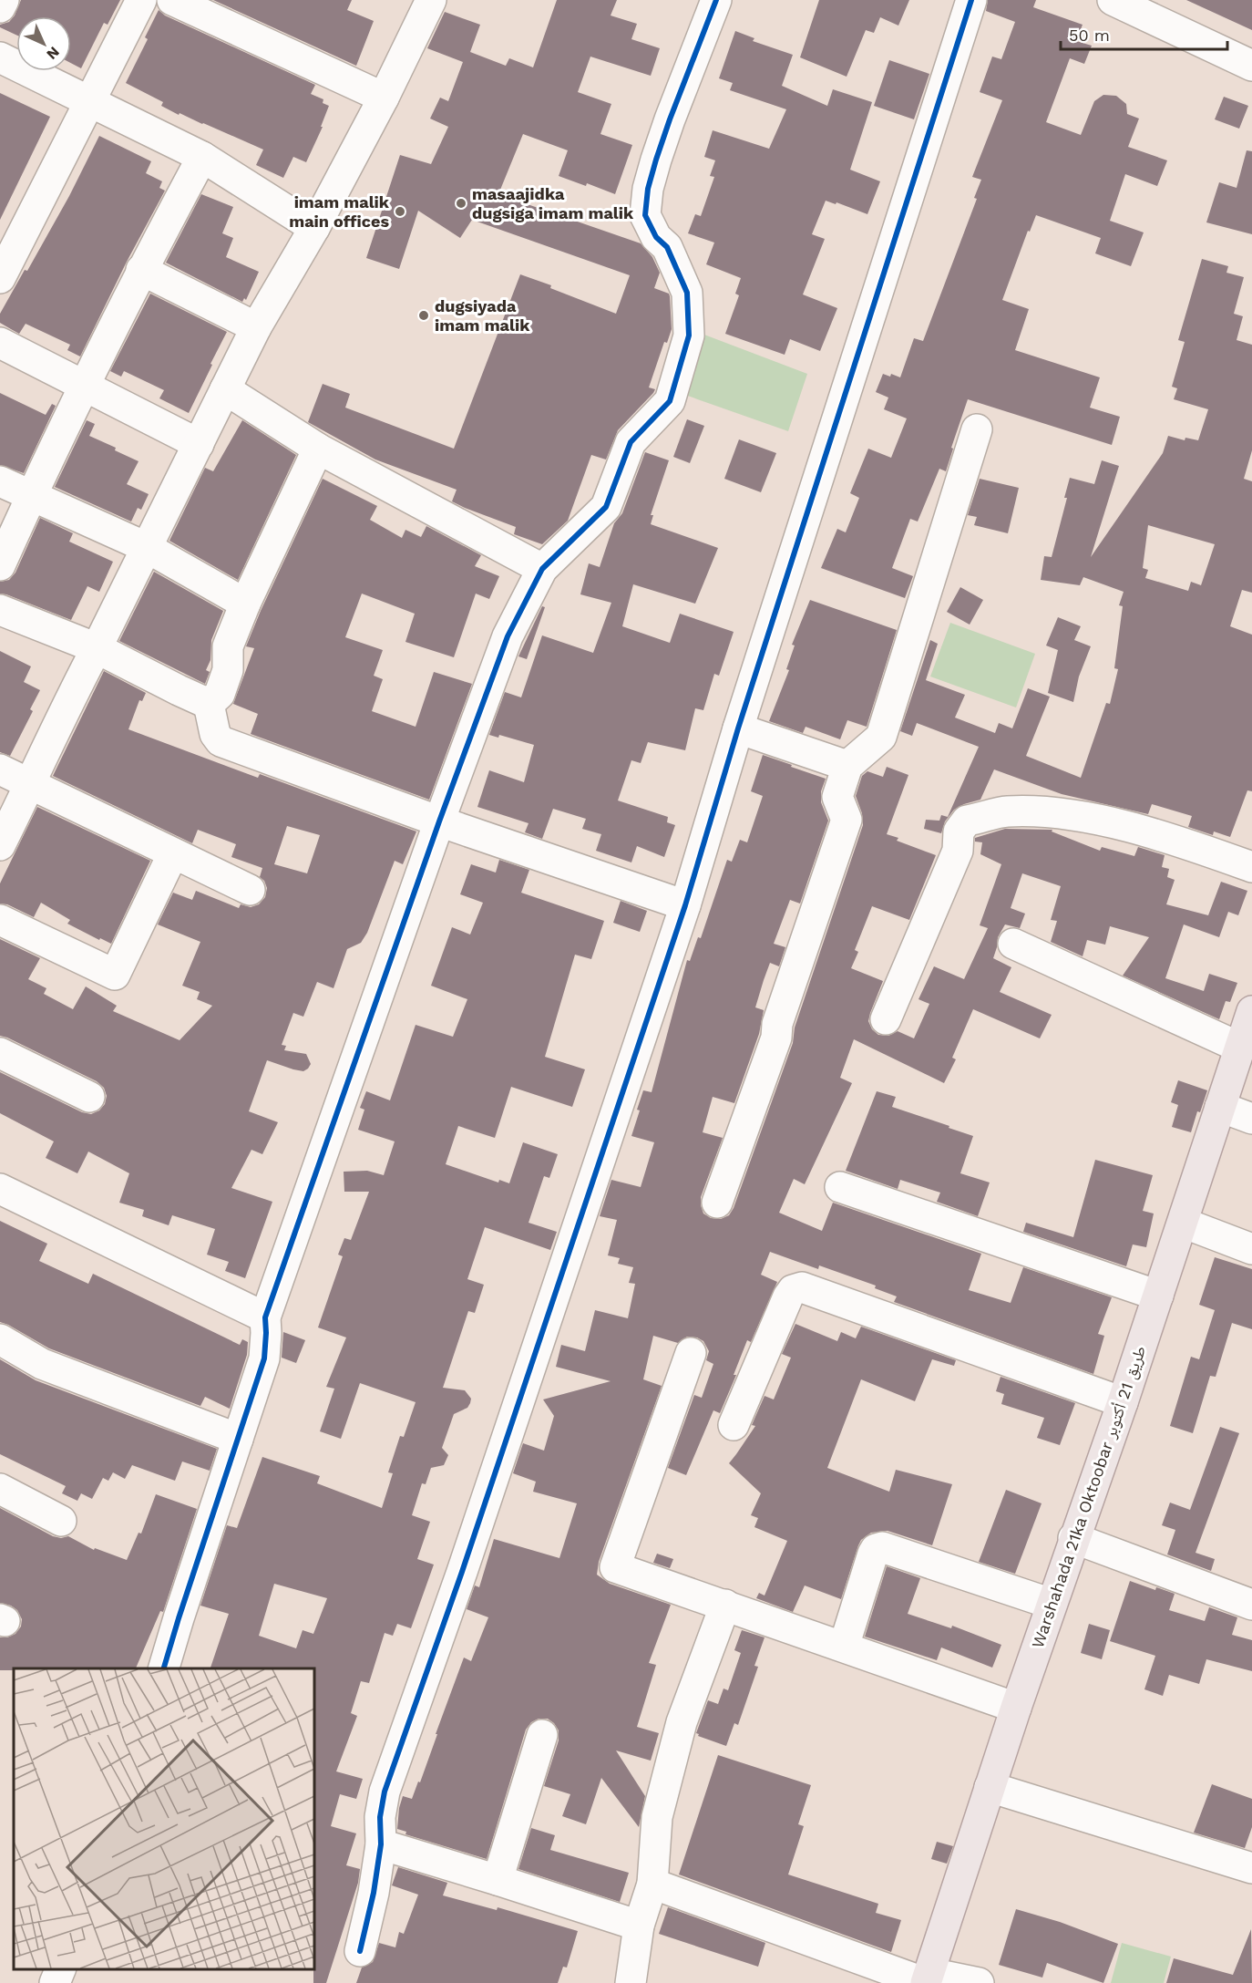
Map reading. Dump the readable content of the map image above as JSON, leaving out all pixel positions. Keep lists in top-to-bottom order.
{
  "streets": {
    "main road": ["Warshahada 21ka Oktoobar طريق 21 أكتوبر"]
  },
  "places": ["masaajidka dugsiga imam malik", "imam malik main offices", "dugsiyada imam malik"],
  "scale_bar": "50 m",
  "north": "bottom right"
}
